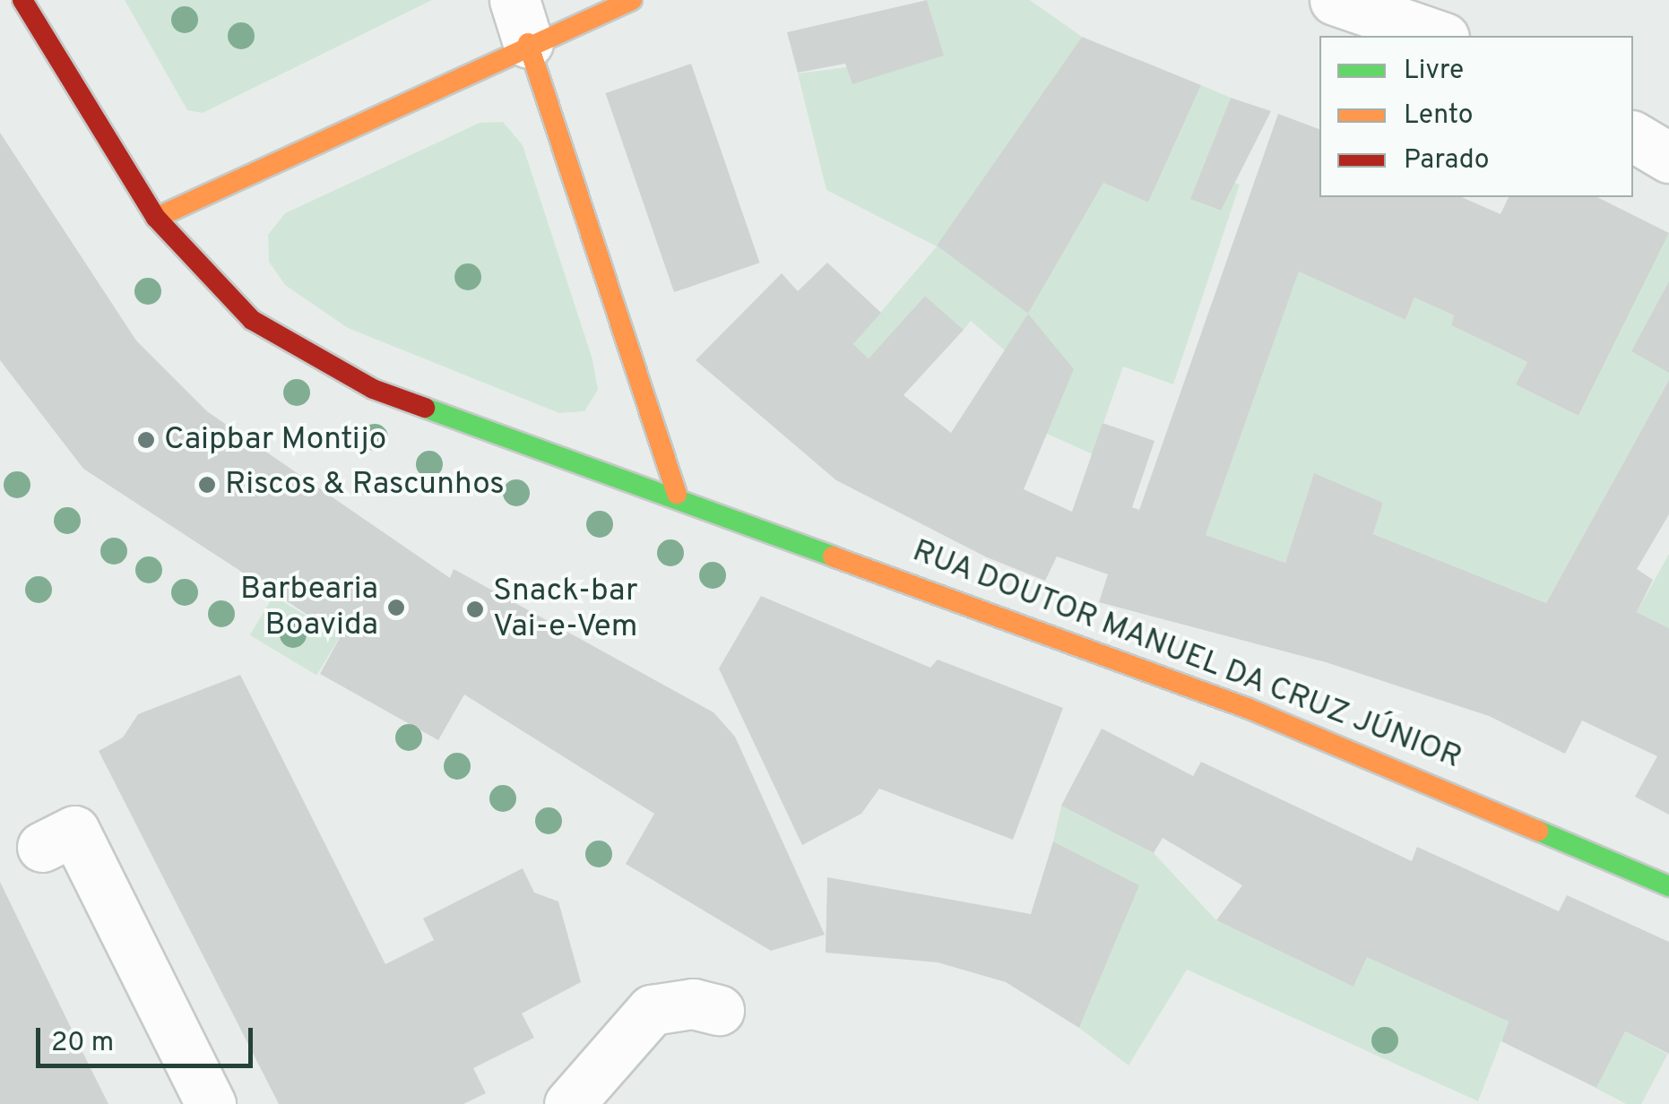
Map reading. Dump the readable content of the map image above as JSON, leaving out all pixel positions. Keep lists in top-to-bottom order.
{
  "streets": {
    "main road": ["RUA DOUTOR MANUEL DA CRUZ JÚNIOR"]
  },
  "places": [
    "Caipbar Montijo",
    "Riscos & Rascunhos",
    "Barbearia Boavida",
    "Snack-bar Vai-e-Vem"
  ],
  "legend": ["Livre", "Lento", "Parado"],
  "scale_bar": "20 m"
}
